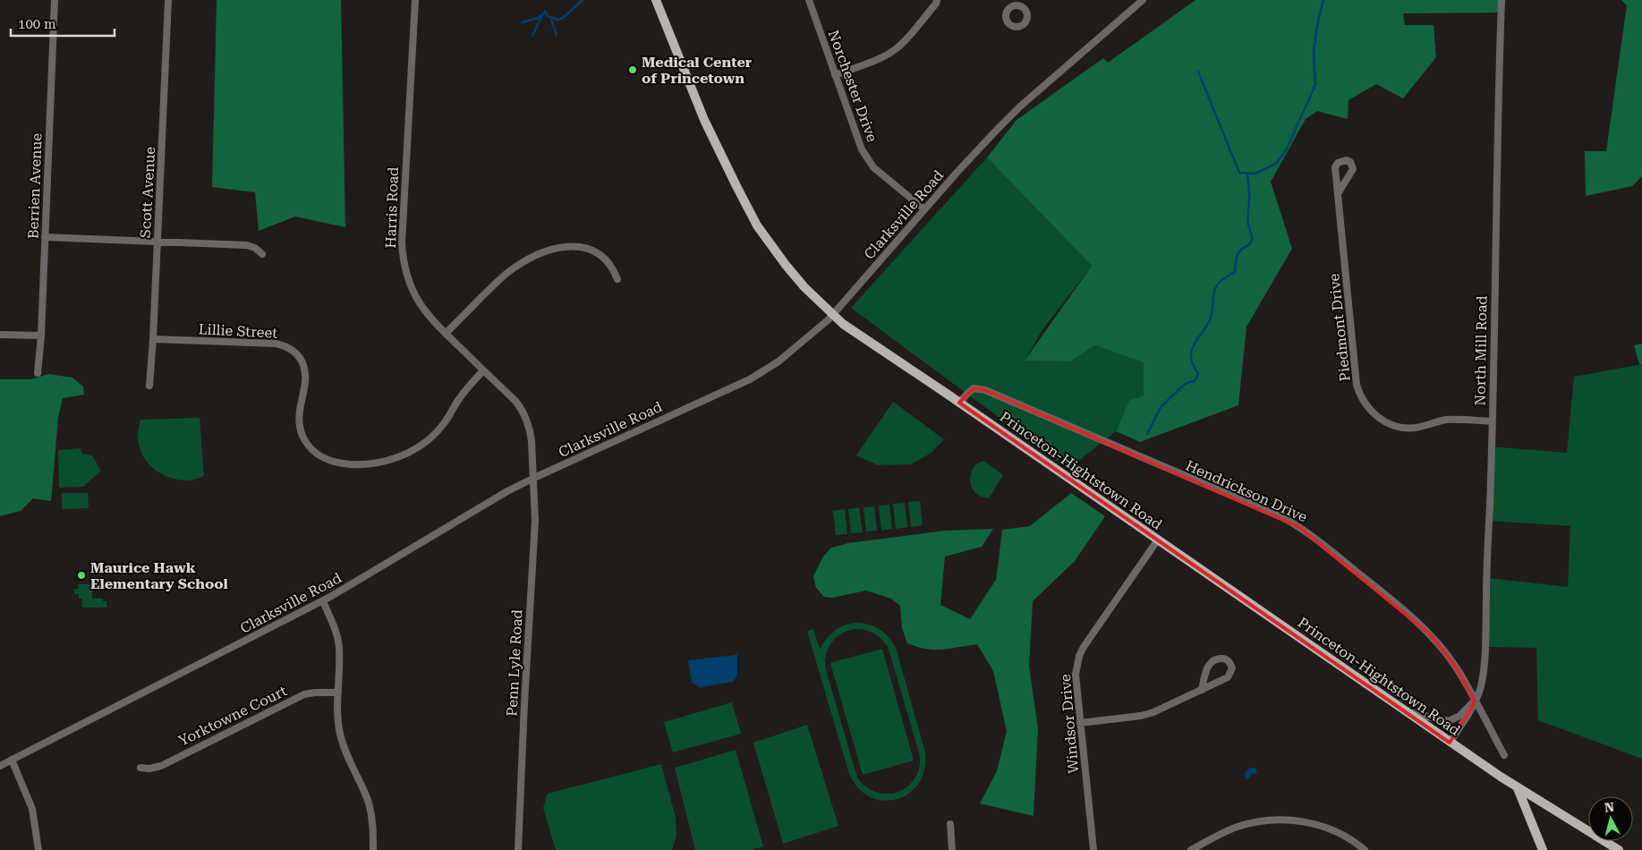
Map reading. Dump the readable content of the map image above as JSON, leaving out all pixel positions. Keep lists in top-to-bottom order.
{
  "streets": {
    "main road": ["Princeton-Hightstown Road"],
    "street": [
      "Norchester Drive",
      "Berrien Avenue",
      "Scott Avenue",
      "Harris Road",
      "Clarksville Road",
      "Piedmont Drive",
      "Lillie Street",
      "North Mill Road",
      "Hendrickson Drive",
      "Penn Lyle Road",
      "Yorktowne Court",
      "Windsor Drive"
    ]
  },
  "crossings": [
    ["Norchester Drive", "Clarksville Road"],
    ["Scott Avenue", "Lillie Street"],
    ["Harris Road", "Clarksville Road"],
    ["Harris Road", "Lillie Street"],
    ["Harris Road", "Penn Lyle Road"],
    ["Clarksville Road", "Princeton-Hightstown Road"],
    ["Clarksville Road", "Penn Lyle Road"],
    ["Piedmont Drive", "North Mill Road"],
    ["North Mill Road", "Princeton-Hightstown Road"],
    ["North Mill Road", "Hendrickson Drive"],
    ["Princeton-Hightstown Road", "Hendrickson Drive"],
    ["Princeton-Hightstown Road", "Windsor Drive"]
  ],
  "places": ["Medical Center of Princetown", "Maurice Hawk Elementary School"],
  "scale_bar": "100 m",
  "north": "top"
}
